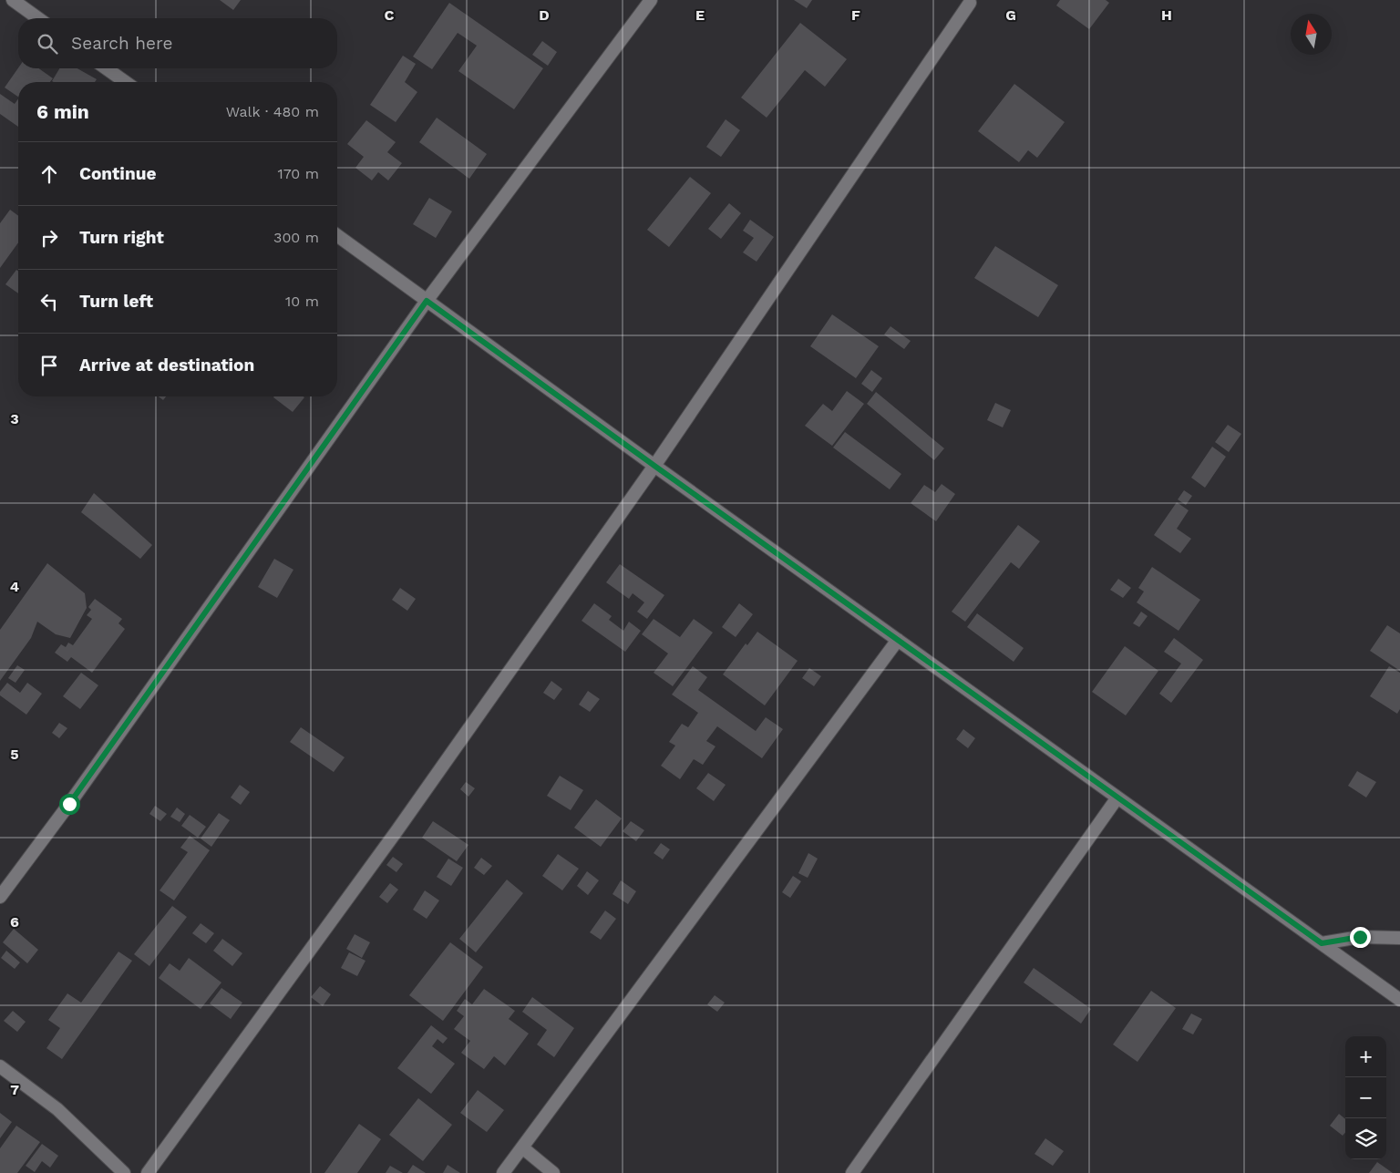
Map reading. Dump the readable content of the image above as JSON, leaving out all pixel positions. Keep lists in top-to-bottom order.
{
  "north": "top",
  "page": {
    "search": "Search here",
    "heading": ["6 min", "Walk · 480 m"],
    "list": [
      ["Continue", "170 m"],
      ["Turn right", "300 m"],
      ["Turn left", "10 m"],
      "Arrive at destination"
    ],
    "map_buttons": ["+", "−"]
  },
  "grid": {
    "columns": [
      "C",
      "D",
      "E",
      "F",
      "G",
      "H"
    ],
    "rows": [
      "3",
      "4",
      "5",
      "6",
      "7"
    ]
  }
}
